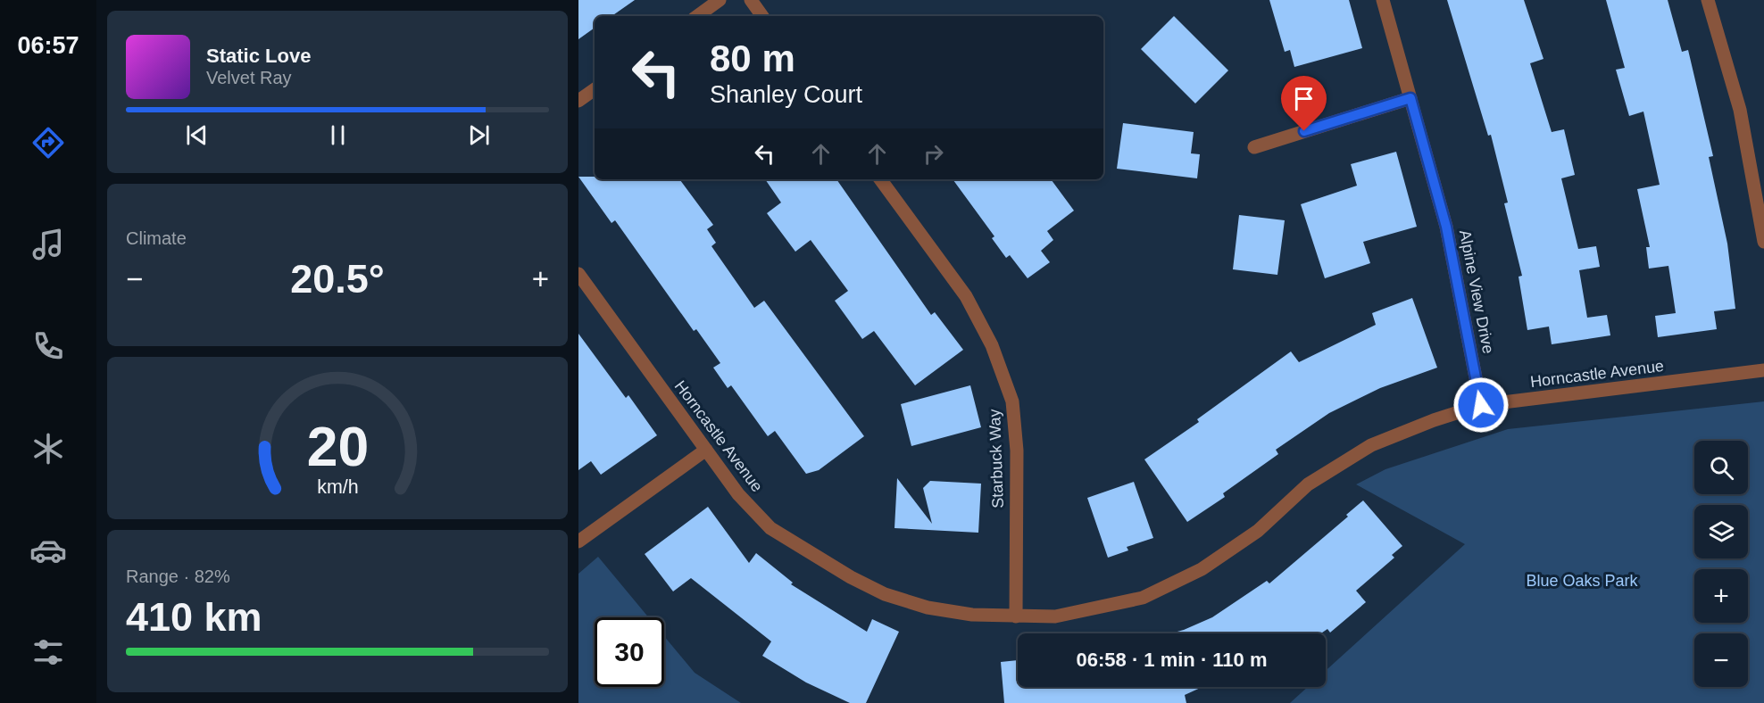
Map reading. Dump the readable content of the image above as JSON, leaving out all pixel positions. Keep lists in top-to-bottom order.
{
  "streets": {
    "street": ["Alpine View Drive", "Horncastle Avenue", "Starbuck Way"]
  },
  "crossings": [
    ["Alpine View Drive", "Horncastle Avenue"],
    ["Horncastle Avenue", "Starbuck Way"]
  ],
  "parks": ["Blue Oaks Park"],
  "page": {
    "tabs": "06:57",
    "turn": ["80 m", "Shanley Court"],
    "song": ["Static Love", "Velvet Ray"],
    "tile": [
      "Climate",
      ["Range · 82%", "410 km"]
    ],
    "heat": ["−", "20.5°", "+"],
    "map_buttons": ["+", "−"],
    "limit": "30",
    "trip": "06:58 · 1 min · 110 m",
    "gauge": ["20", "km/h"]
  }
}
